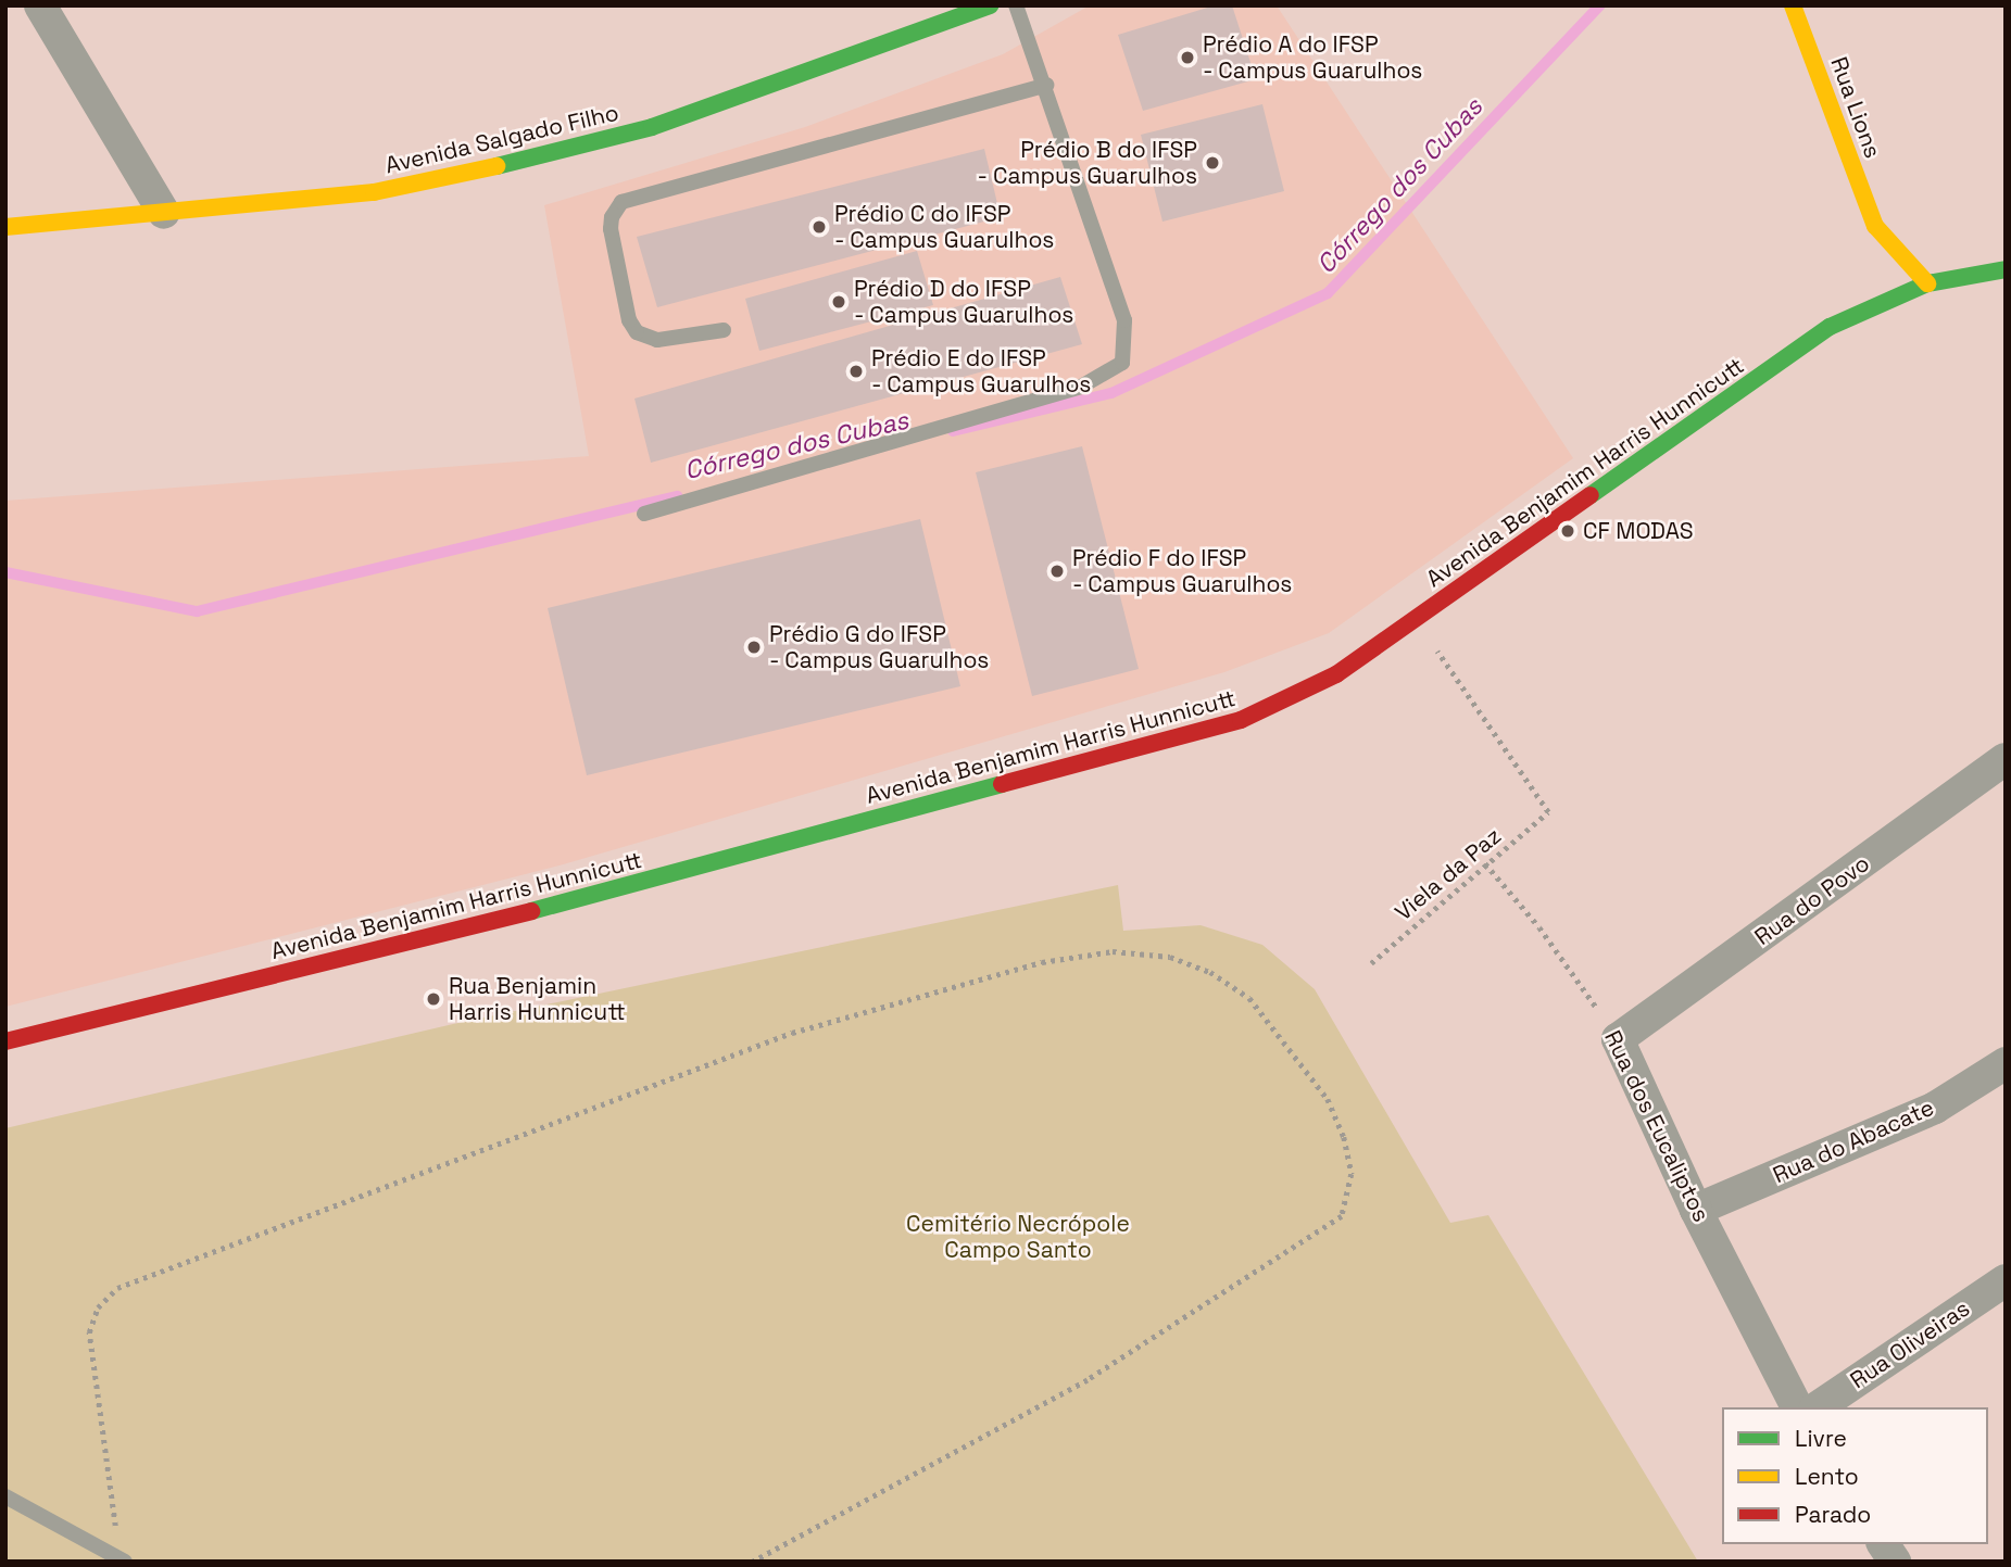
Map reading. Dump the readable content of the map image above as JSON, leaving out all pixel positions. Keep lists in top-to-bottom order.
{
  "streets": {
    "main road": ["Rua Lions", "Avenida Salgado Filho", "Avenida Benjamim Harris Hunnicutt"],
    "street": [
      "Rua do Povo",
      "Rua dos Eucaliptos",
      "Rua do Abacate",
      "Rua Oliveiras"
    ],
    "path": ["Viela da Paz"]
  },
  "crossings": [
    ["Rua Lions", "Avenida Benjamim Harris Hunnicutt"],
    ["Avenida Benjamim Harris Hunnicutt", "Viela da Paz"],
    ["Viela da Paz", "Rua dos Eucaliptos"],
    ["Rua do Povo", "Rua dos Eucaliptos"],
    ["Rua dos Eucaliptos", "Rua do Abacate"]
  ],
  "water": ["Córrego dos Cubas"],
  "parks": ["Cemitério Necrópole Campo Santo"],
  "places": [
    "Prédio A do IFSP - Campus Guarulhos",
    "Prédio B do IFSP - Campus Guarulhos",
    "Prédio C do IFSP - Campus Guarulhos",
    "Prédio D do IFSP - Campus Guarulhos",
    "Prédio E do IFSP - Campus Guarulhos",
    "CF MODAS",
    "Prédio F do IFSP - Campus Guarulhos",
    "Prédio G do IFSP - Campus Guarulhos",
    "Rua Benjamin Harris Hunnicutt"
  ],
  "legend": ["Livre", "Lento", "Parado"]
}
